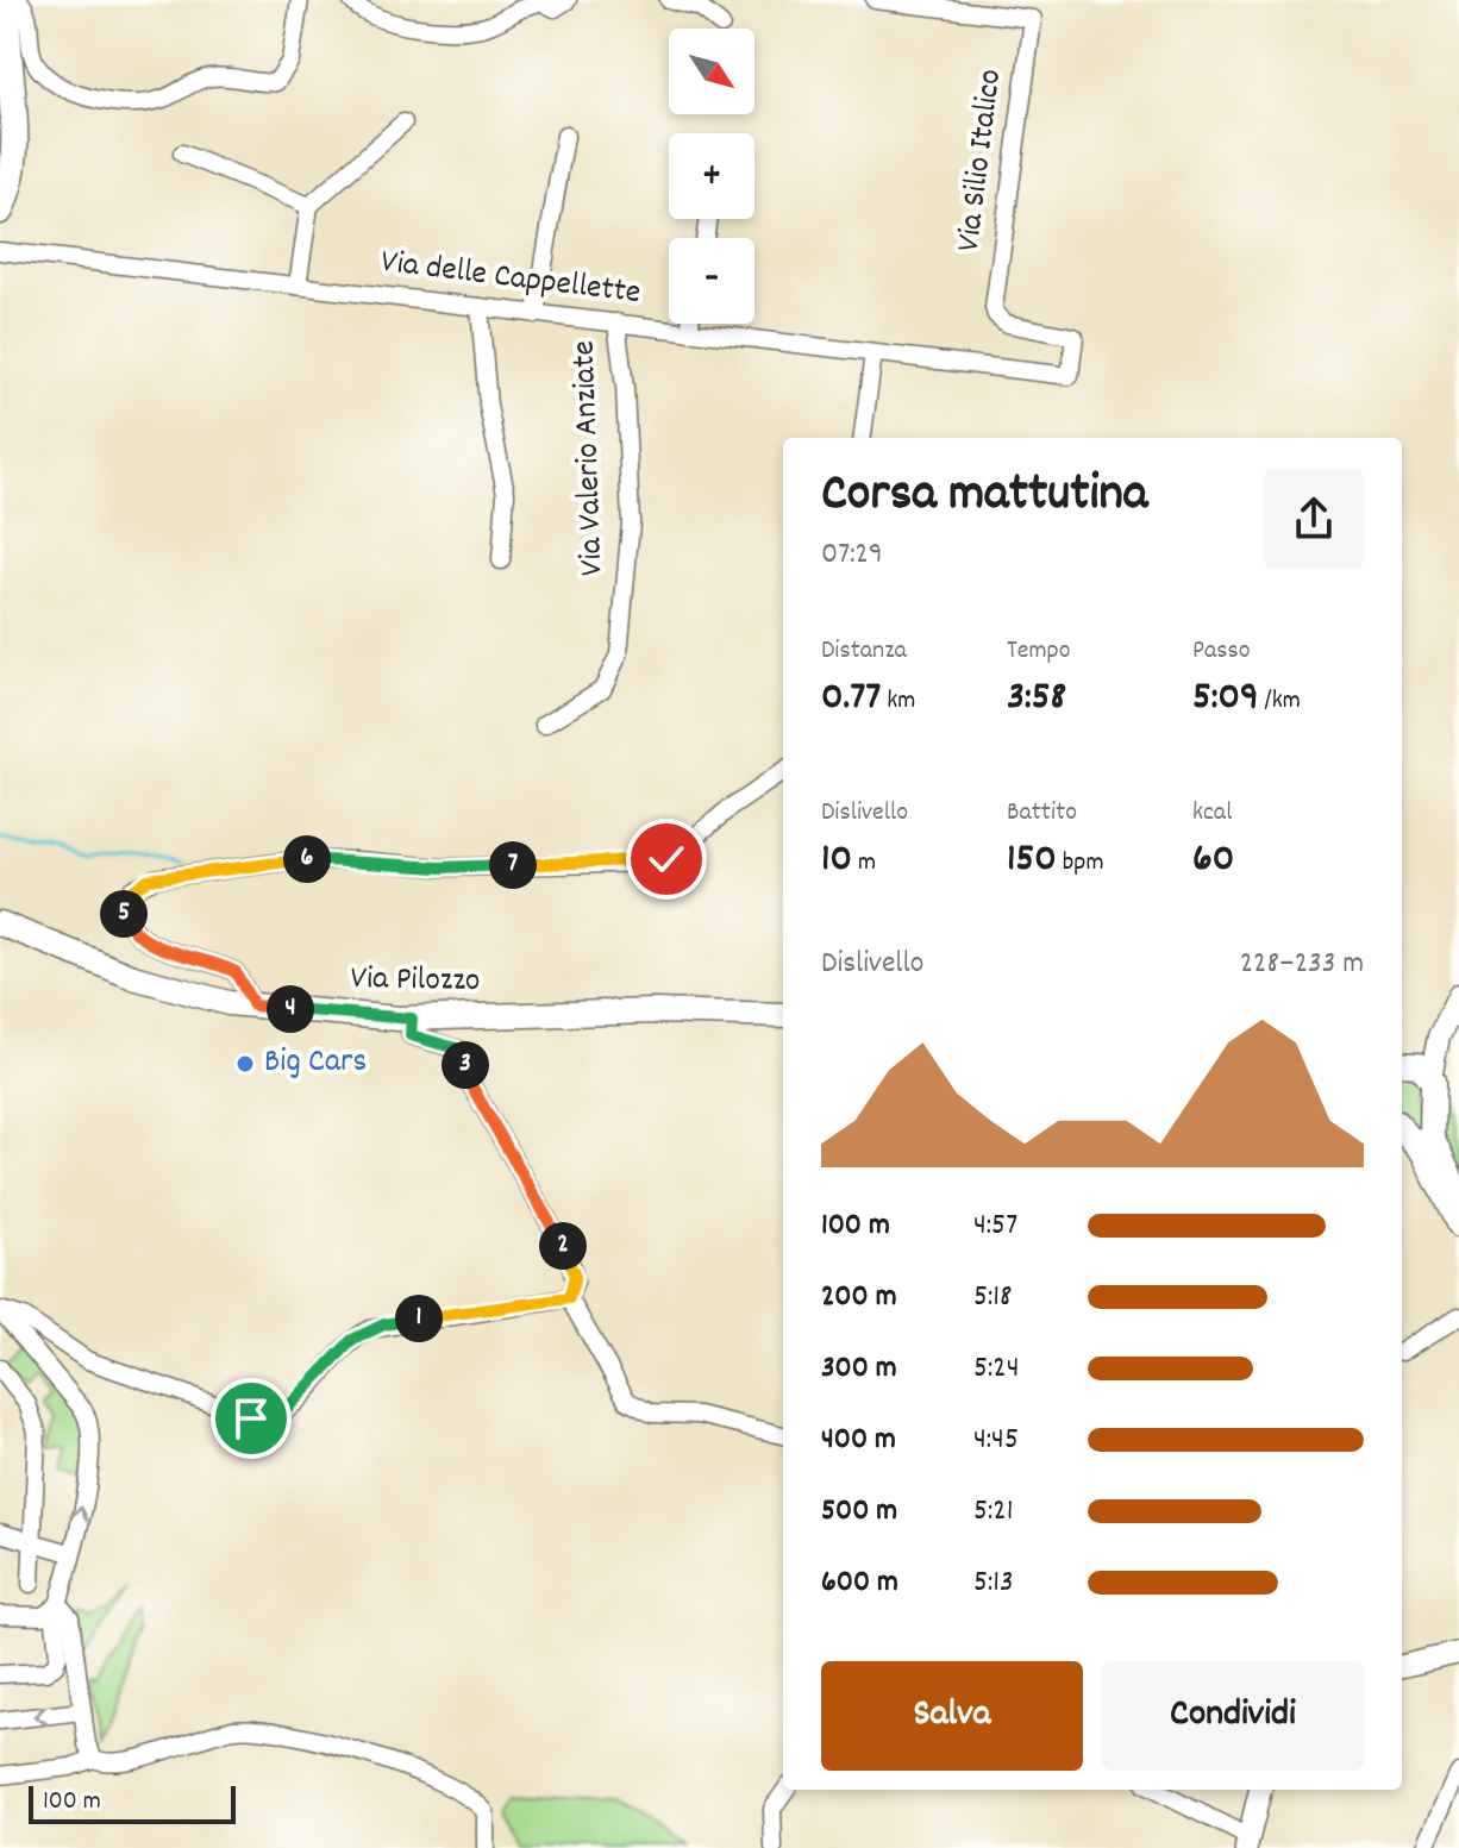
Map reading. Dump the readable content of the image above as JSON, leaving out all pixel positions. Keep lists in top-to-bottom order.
{
  "streets": {
    "main road": ["Via Pilozzo"],
    "street": ["Via Silio Italico", "Via delle Cappellette", "Via Valerio Anziate"]
  },
  "crossings": [
    ["Via Silio Italico", "Via delle Cappellette"],
    ["Via delle Cappellette", "Via Valerio Anziate"]
  ],
  "places": ["Big Cars"],
  "scale_bar": "100 m",
  "north": "bottom right",
  "page": {
    "map_buttons": ["+", "−"],
    "heading": ["Corsa mattutina", "07:29"],
    "stats": [
      ["Distanza", "0.77 km"],
      ["Tempo", "3:58"],
      ["Passo", "5:09 /km"],
      ["Dislivello", "10 m"],
      ["Battito", "150 bpm"],
      ["kcal", "60"]
    ],
    "pins": [
      "6",
      "7",
      "5",
      "4",
      "3",
      "2",
      "1"
    ],
    "chart": ["Dislivello", "228–233 m"],
    "list": [
      {
        "name": "100 m",
        "note": "4:57"
      },
      {
        "name": "200 m",
        "note": "5:18"
      },
      {
        "name": "300 m",
        "note": "5:24"
      },
      {
        "name": "400 m",
        "note": "4:45"
      },
      {
        "name": "500 m",
        "note": "5:21"
      },
      {
        "name": "600 m",
        "note": "5:13"
      }
    ],
    "buttons": ["Salva", "Condividi"],
    "scale": "100 m"
  }
}
